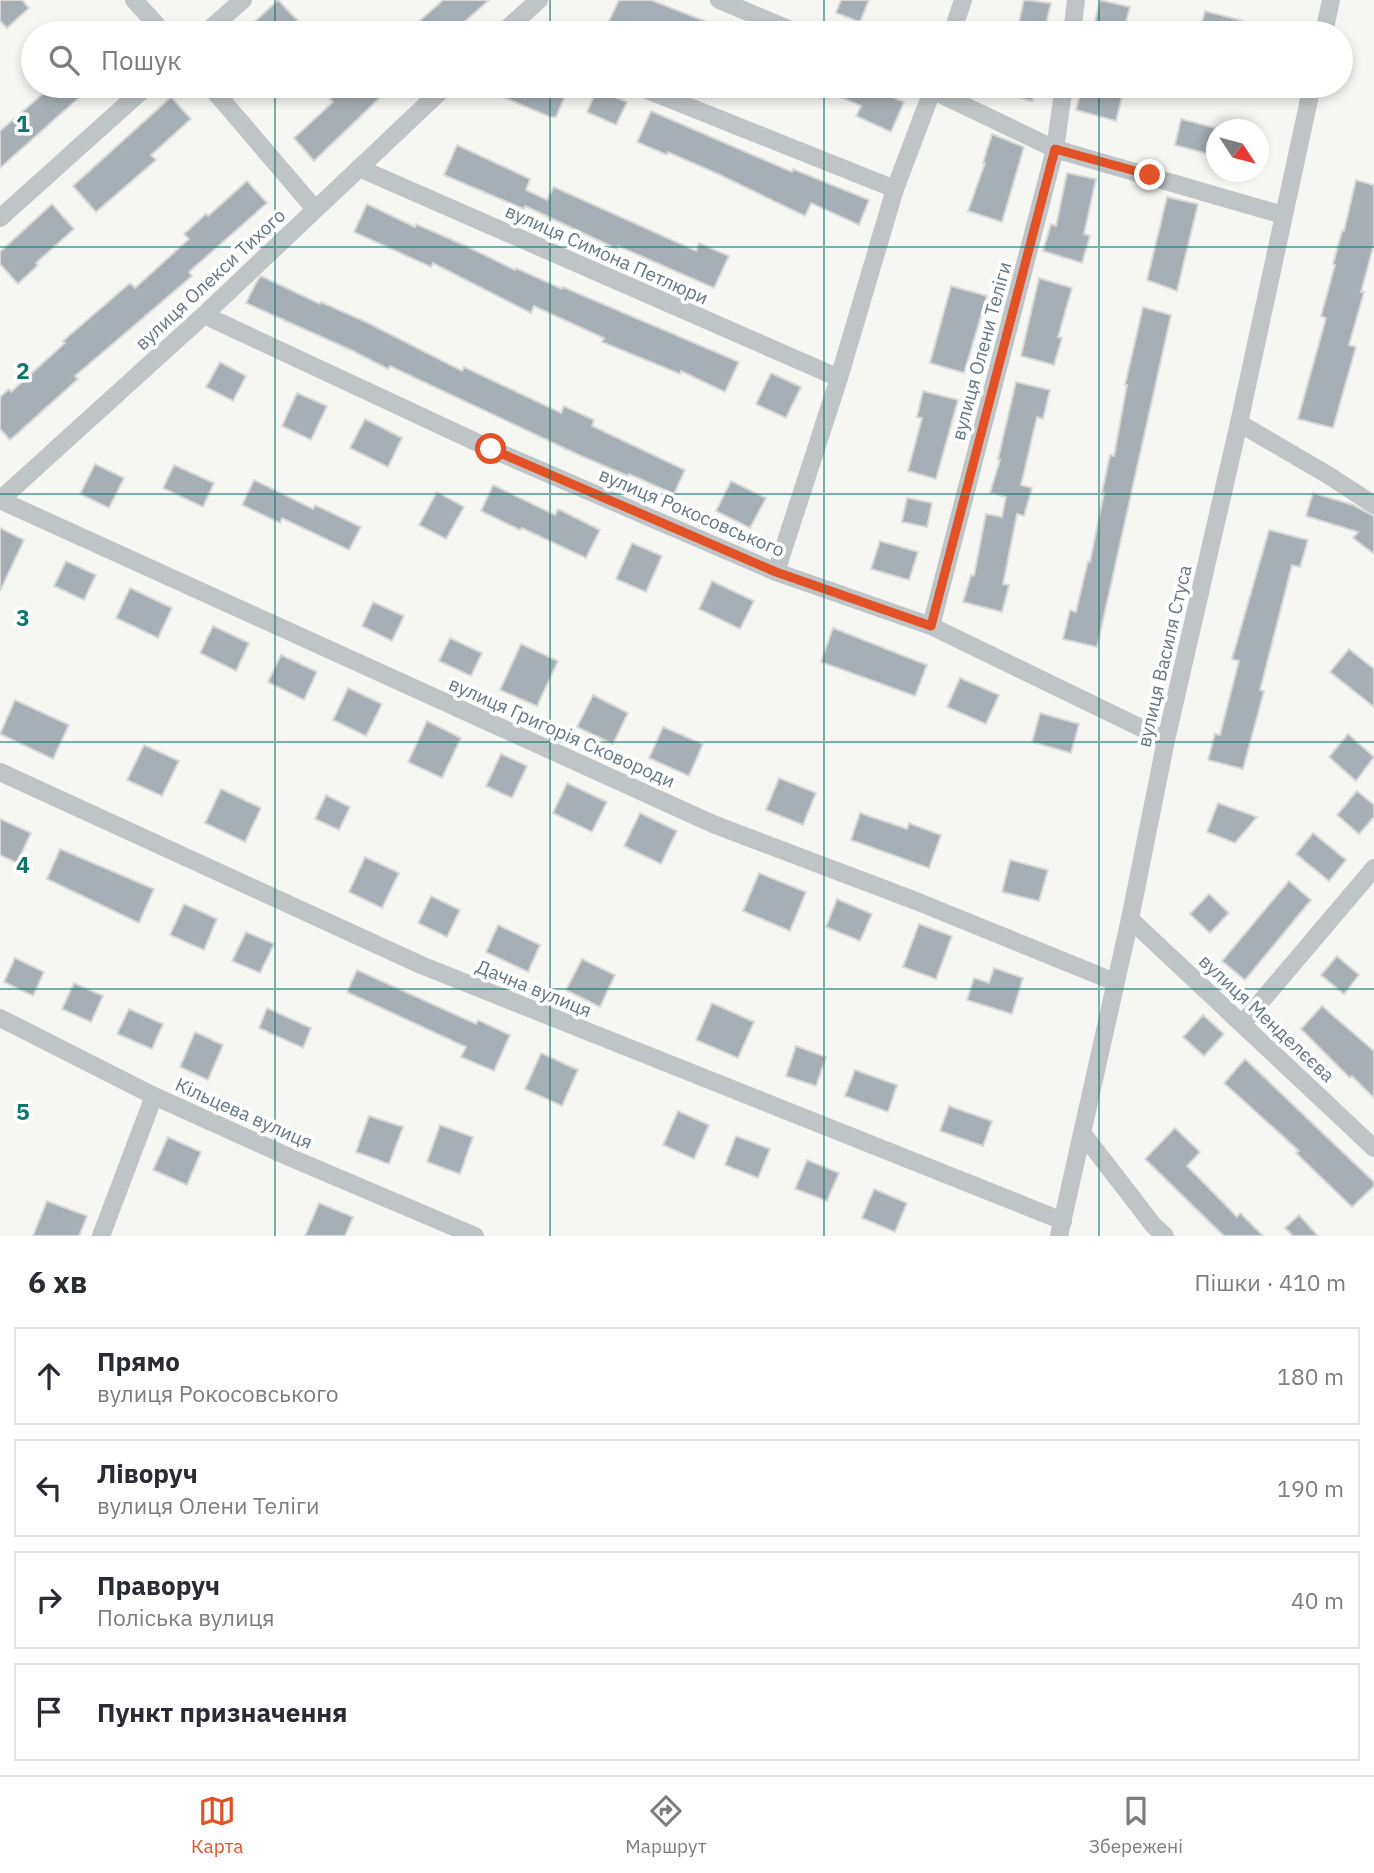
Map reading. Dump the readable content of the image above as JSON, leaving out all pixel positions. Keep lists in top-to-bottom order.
{
  "streets": {
    "street": [
      "вулиця Симона Петлюри",
      "вулиця Олекси Тихого",
      "вулиця Олени Теліги",
      "вулиця Рокосовського",
      "вулиця Василя Стуса",
      "вулиця Григорія Сковороди",
      "Дачна вулиця",
      "вулиця Менделєєва",
      "Кільцева вулиця"
    ]
  },
  "crossings": [
    ["вулиця Симона Петлюри", "вулиця Олекси Тихого"],
    ["вулиця Олекси Тихого", "вулиця Рокосовського"],
    ["вулиця Олекси Тихого", "вулиця Григорія Сковороди"],
    ["вулиця Олени Теліги", "вулиця Рокосовського"],
    ["вулиця Рокосовського", "вулиця Василя Стуса"],
    ["вулиця Василя Стуса", "вулиця Григорія Сковороди"],
    ["вулиця Василя Стуса", "Дачна вулиця"],
    ["вулиця Василя Стуса", "вулиця Менделєєва"]
  ],
  "north": "bottom right",
  "page": {
    "search": "Пошук",
    "heading": ["6 хв", "Пішки · 410 m"],
    "list": [
      ["Прямо", "вулиця Рокосовського", "180 m"],
      ["Ліворуч", "вулиця Олени Теліги", "190 m"],
      ["Праворуч", "Поліська вулиця", "40 m"],
      "Пункт призначення"
    ],
    "nav": ["Карта", "Маршрут", "Збережені"]
  },
  "grid": {
    "rows": [
      "1",
      "2",
      "3",
      "4",
      "5"
    ]
  }
}
